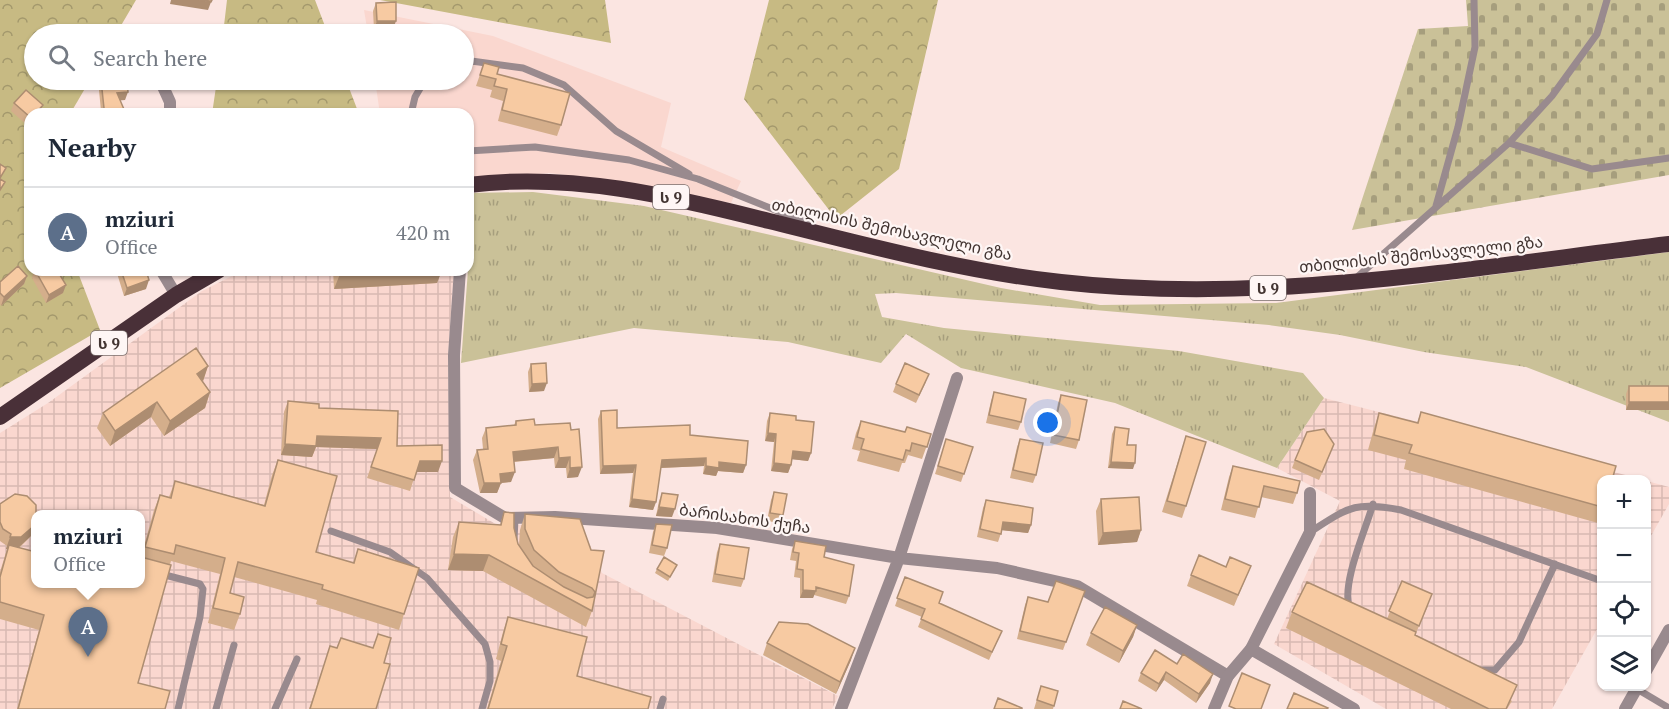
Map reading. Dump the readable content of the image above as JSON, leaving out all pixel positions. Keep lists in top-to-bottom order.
{
  "streets": {
    "highway": ["ს 9", "თბილისის შემოსავლელი გზა"],
    "street": ["ბარისახოს ქუჩა"]
  },
  "page": {
    "search": "Search here",
    "heading": "Nearby",
    "list": [
      {
        "mark": "A",
        "name": "mziuri",
        "note": "Office",
        "value": "420 m"
      }
    ],
    "map_buttons": ["+", "−"],
    "popup": ["mziuri", "Office"],
    "pins": "A"
  }
}
